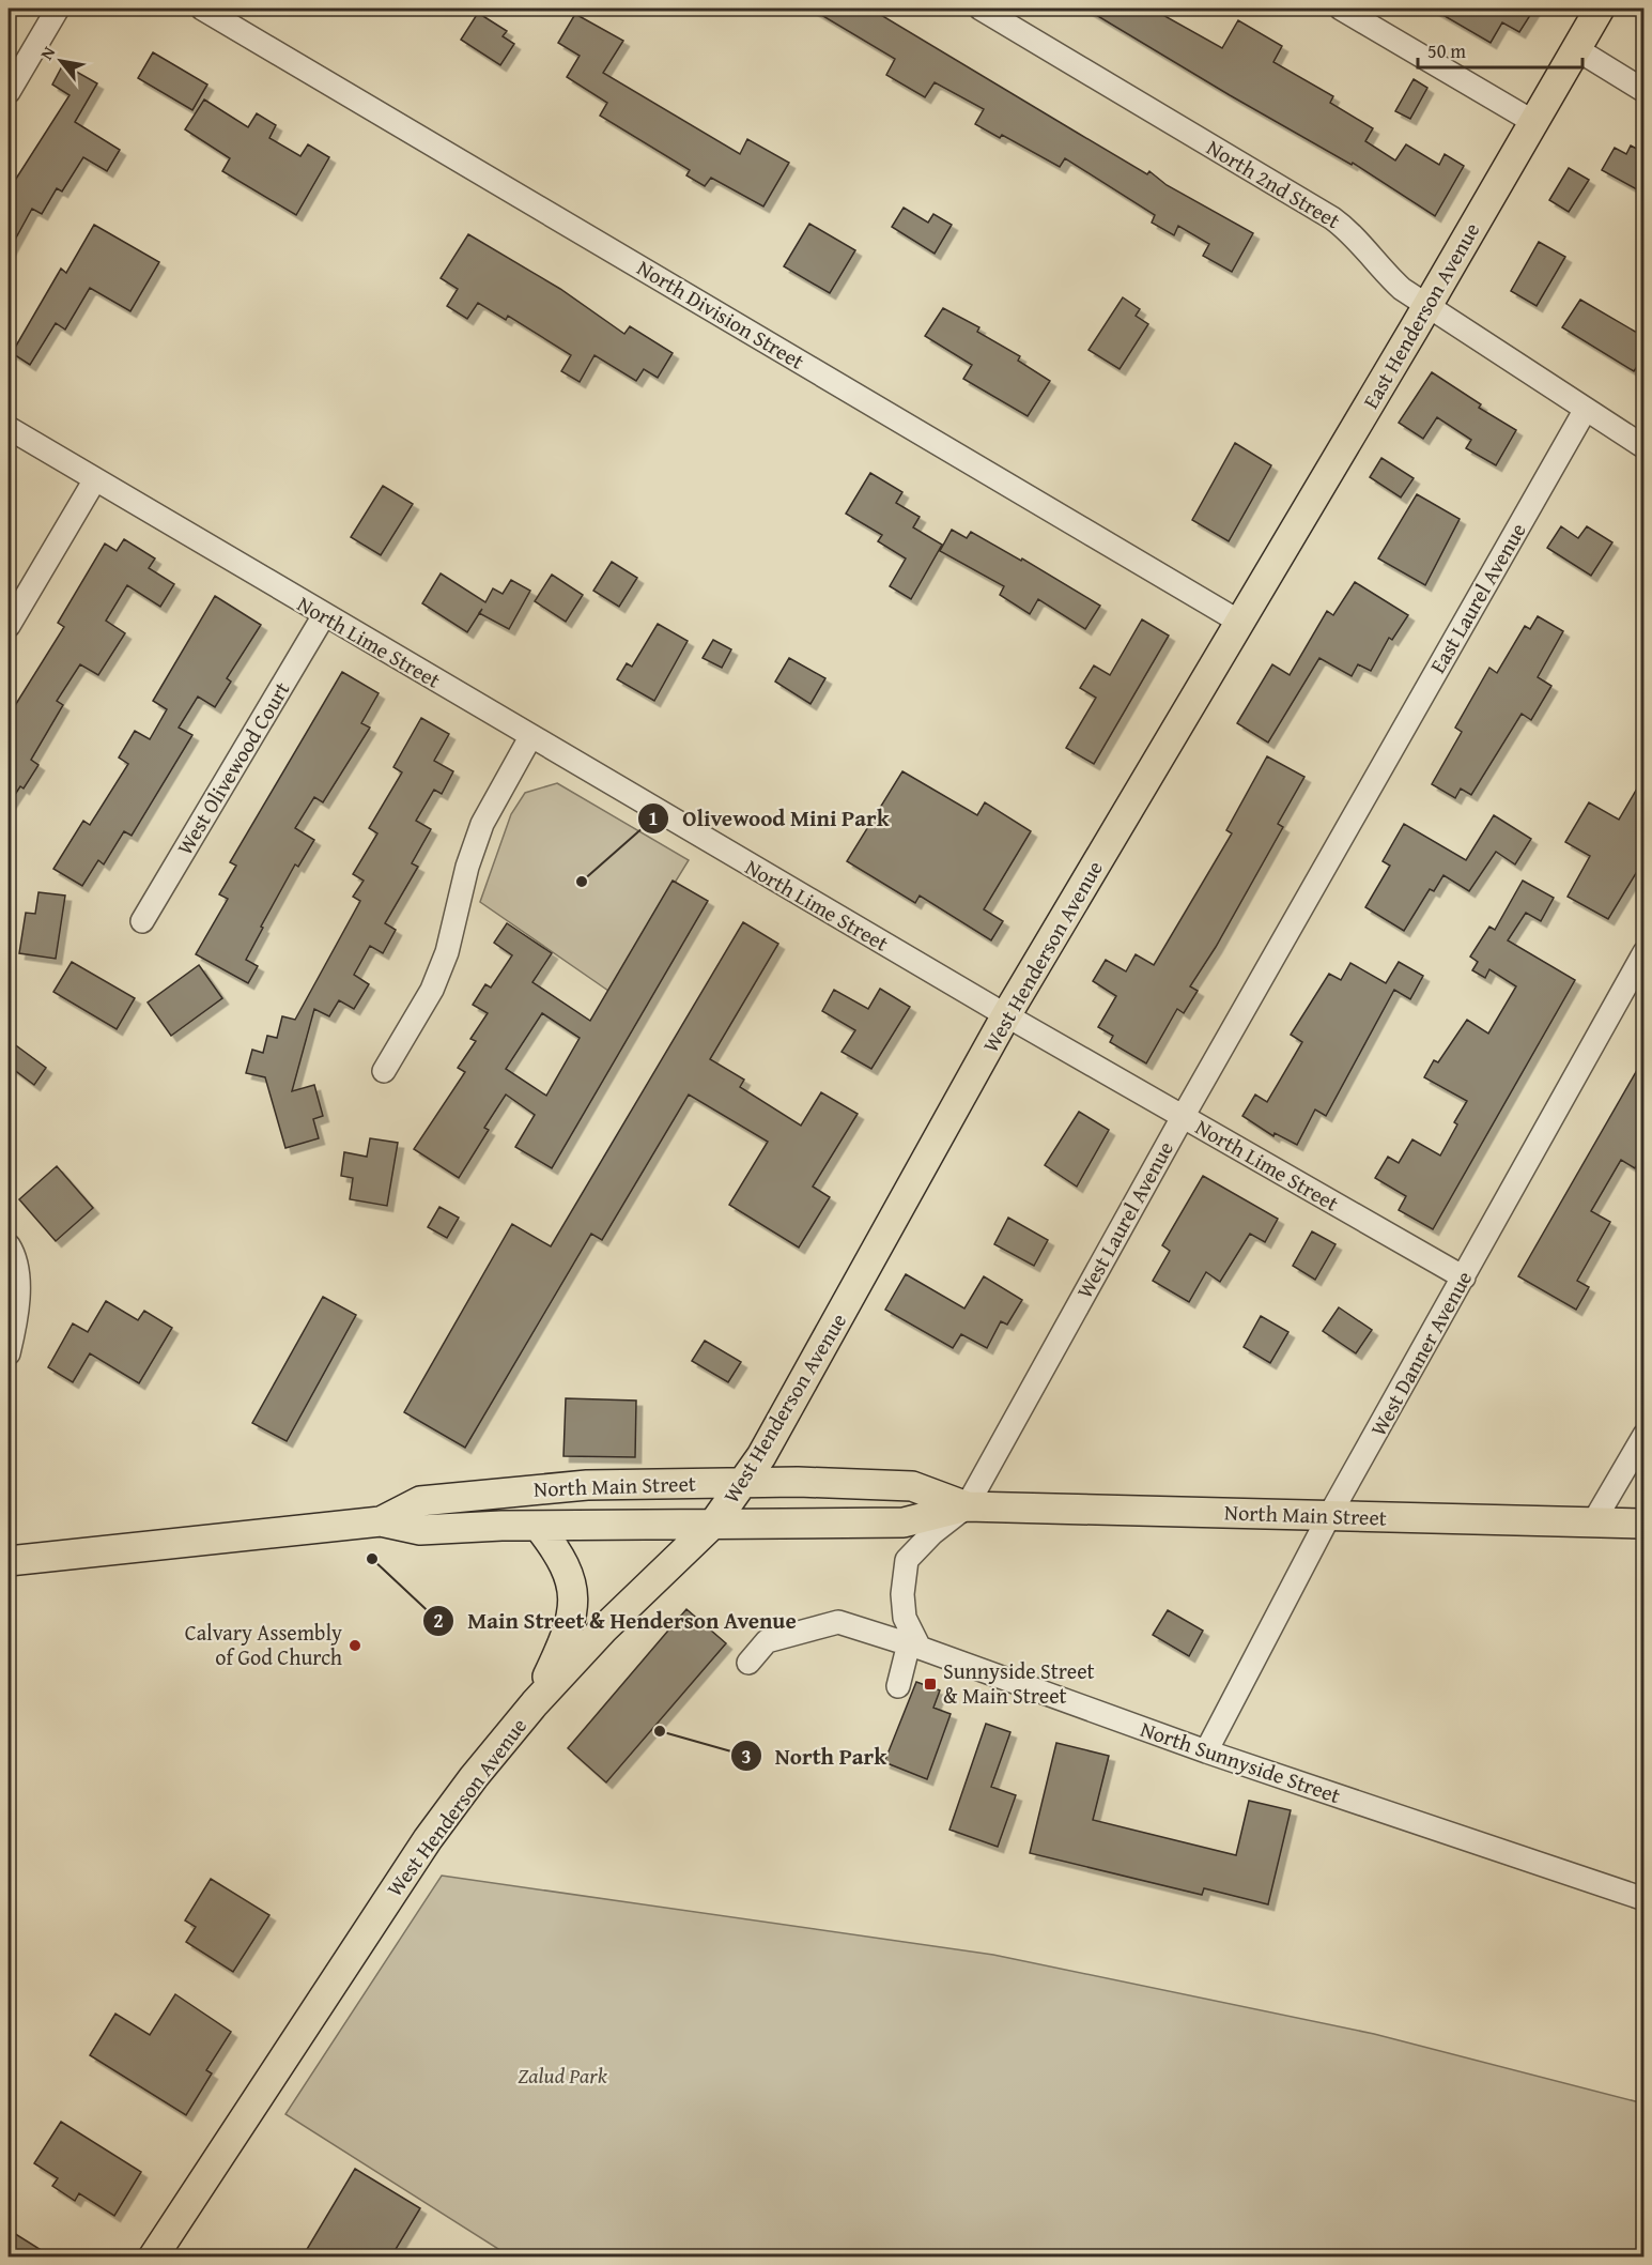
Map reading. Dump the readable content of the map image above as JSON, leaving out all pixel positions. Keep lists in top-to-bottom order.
{
  "streets": {
    "main road": ["East Henderson Avenue", "West Henderson Avenue", "North Main Street"],
    "street": [
      "North 2nd Street",
      "North Division Street",
      "East Laurel Avenue",
      "North Lime Street",
      "West Olivewood Court",
      "West Laurel Avenue",
      "West Danner Avenue",
      "North Sunnyside Street"
    ]
  },
  "crossings": [
    ["North 2nd Street", "East Henderson Avenue"],
    ["North 2nd Street", "East Laurel Avenue"],
    ["North Division Street", "East Henderson Avenue"],
    ["North Division Street", "West Henderson Avenue"],
    ["East Henderson Avenue", "West Henderson Avenue"],
    ["East Laurel Avenue", "West Laurel Avenue"],
    ["North Lime Street", "West Olivewood Court"],
    ["North Lime Street", "West Henderson Avenue"],
    ["North Lime Street", "West Laurel Avenue"],
    ["North Lime Street", "West Danner Avenue"],
    ["West Henderson Avenue", "North Main Street"],
    ["West Laurel Avenue", "North Main Street"],
    ["West Laurel Avenue", "North Sunnyside Street"],
    ["West Danner Avenue", "North Main Street"],
    ["West Danner Avenue", "North Sunnyside Street"]
  ],
  "parks": ["Zalud Park"],
  "places": {
    "other": [
      "Olivewood Mini Park",
      "Main Street & Henderson Avenue",
      "Calvary Assembly of God Church",
      "North Park"
    ],
    "transit": ["Sunnyside Street & Main Street"]
  },
  "scale_bar": "50 m",
  "north": "top left"
}
